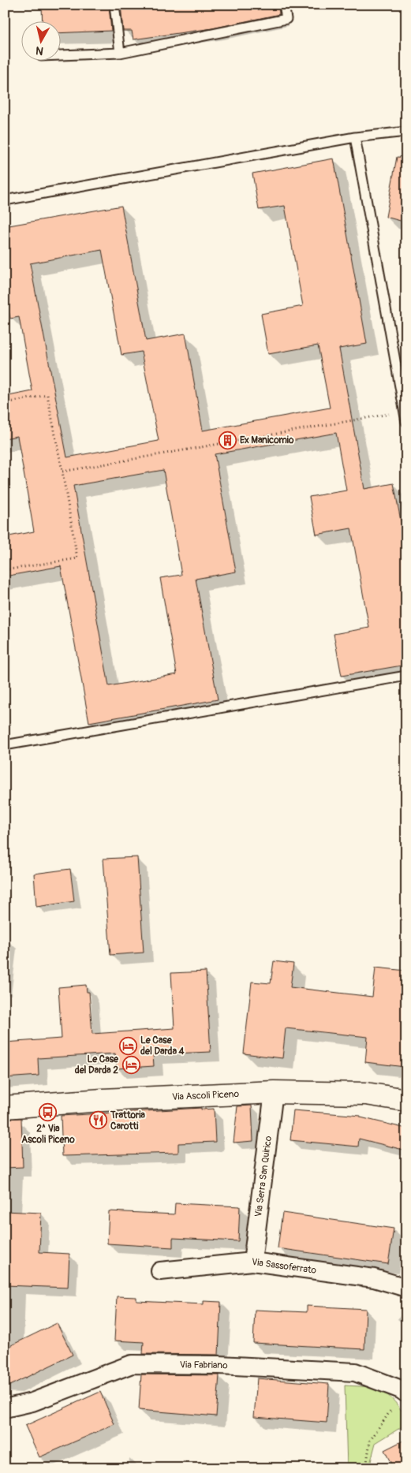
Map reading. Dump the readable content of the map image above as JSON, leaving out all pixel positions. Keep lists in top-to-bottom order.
{
  "streets": {
    "street": [
      "Via Ascoli Piceno",
      "Via Serra San Quirico",
      "Via Sassoferrato",
      "Via Fabriano"
    ]
  },
  "crossings": [
    ["Via Ascoli Piceno", "Via Serra San Quirico"],
    ["Via Serra San Quirico", "Via Sassoferrato"]
  ],
  "places": {
    "building": ["Ex Manicomio"],
    "hotel": ["Le Case del Darda 4", "Le Case del Darda 2"],
    "bus stop": ["2^ Via Ascoli Piceno"],
    "restaurant": ["Trattoria Carotti"]
  },
  "north": "bottom"
}
